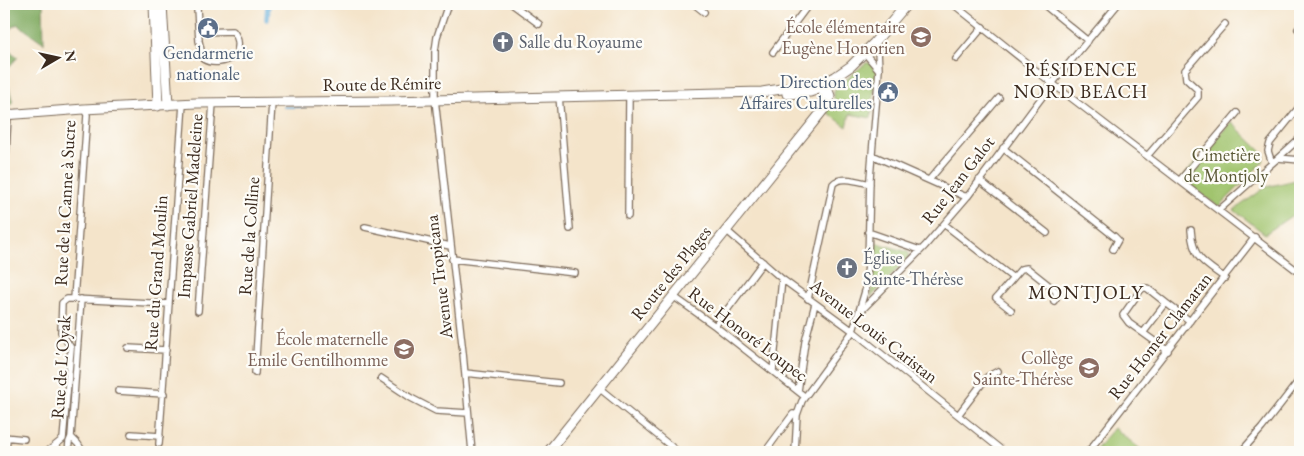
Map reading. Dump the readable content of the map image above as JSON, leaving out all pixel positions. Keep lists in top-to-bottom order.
{
  "streets": {
    "main road": ["Route de Rémire", "Route des Plages"],
    "street": [
      "Rue Jean Galot",
      "Rue de la Canne à Sucre",
      "Impasse Gabriel Madeleine",
      "Rue de la Colline",
      "Rue du Grand Moulin",
      "Avenue Tropicana",
      "Avenue Louis Caristan",
      "Rue Honoré Loupec",
      "Rue Homer Clamaran",
      "Rue de L'Oyak"
    ]
  },
  "crossings": [
    ["Route de Rémire", "Rue de la Canne à Sucre"],
    ["Route de Rémire", "Impasse Gabriel Madeleine"],
    ["Route de Rémire", "Rue de la Colline"],
    ["Route de Rémire", "Rue du Grand Moulin"],
    ["Route de Rémire", "Route des Plages"],
    ["Route de Rémire", "Avenue Tropicana"],
    ["Rue de la Canne à Sucre", "Rue de L'Oyak"],
    ["Route des Plages", "Avenue Louis Caristan"],
    ["Route des Plages", "Rue Honoré Loupec"]
  ],
  "districts": ["RÉSIDENCE NORD BEACH", "MONTJOLY"],
  "parks": ["Cimetière de Montjoly"],
  "places": {
    "public building": ["Gendarmerie nationale", "Direction des Affaires Culturelles"],
    "school or university": ["École élémentaire Eugène Honorien", "École maternelle Emile Gentilhomme", "Collège Sainte-Thérèse"],
    "church": ["Salle du Royaume", "Église Sainte-Thérèse"]
  },
  "north": "right"
}
